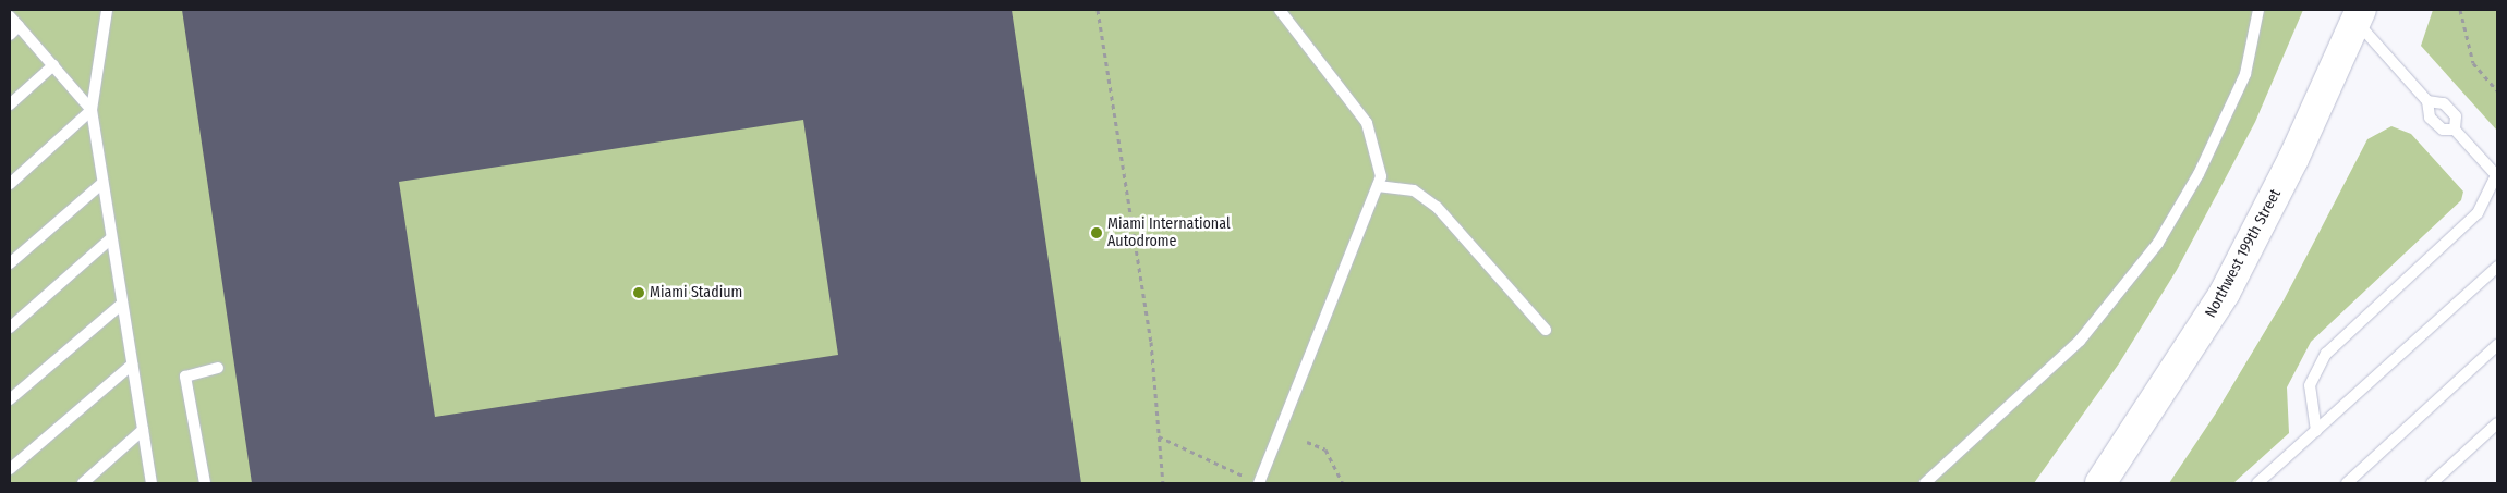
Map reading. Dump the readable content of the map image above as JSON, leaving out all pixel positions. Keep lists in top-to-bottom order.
{
  "streets": {
    "main road": ["Northwest 199th Street"]
  },
  "places": ["Miami International Autodrome", "Miami Stadium"]
}
